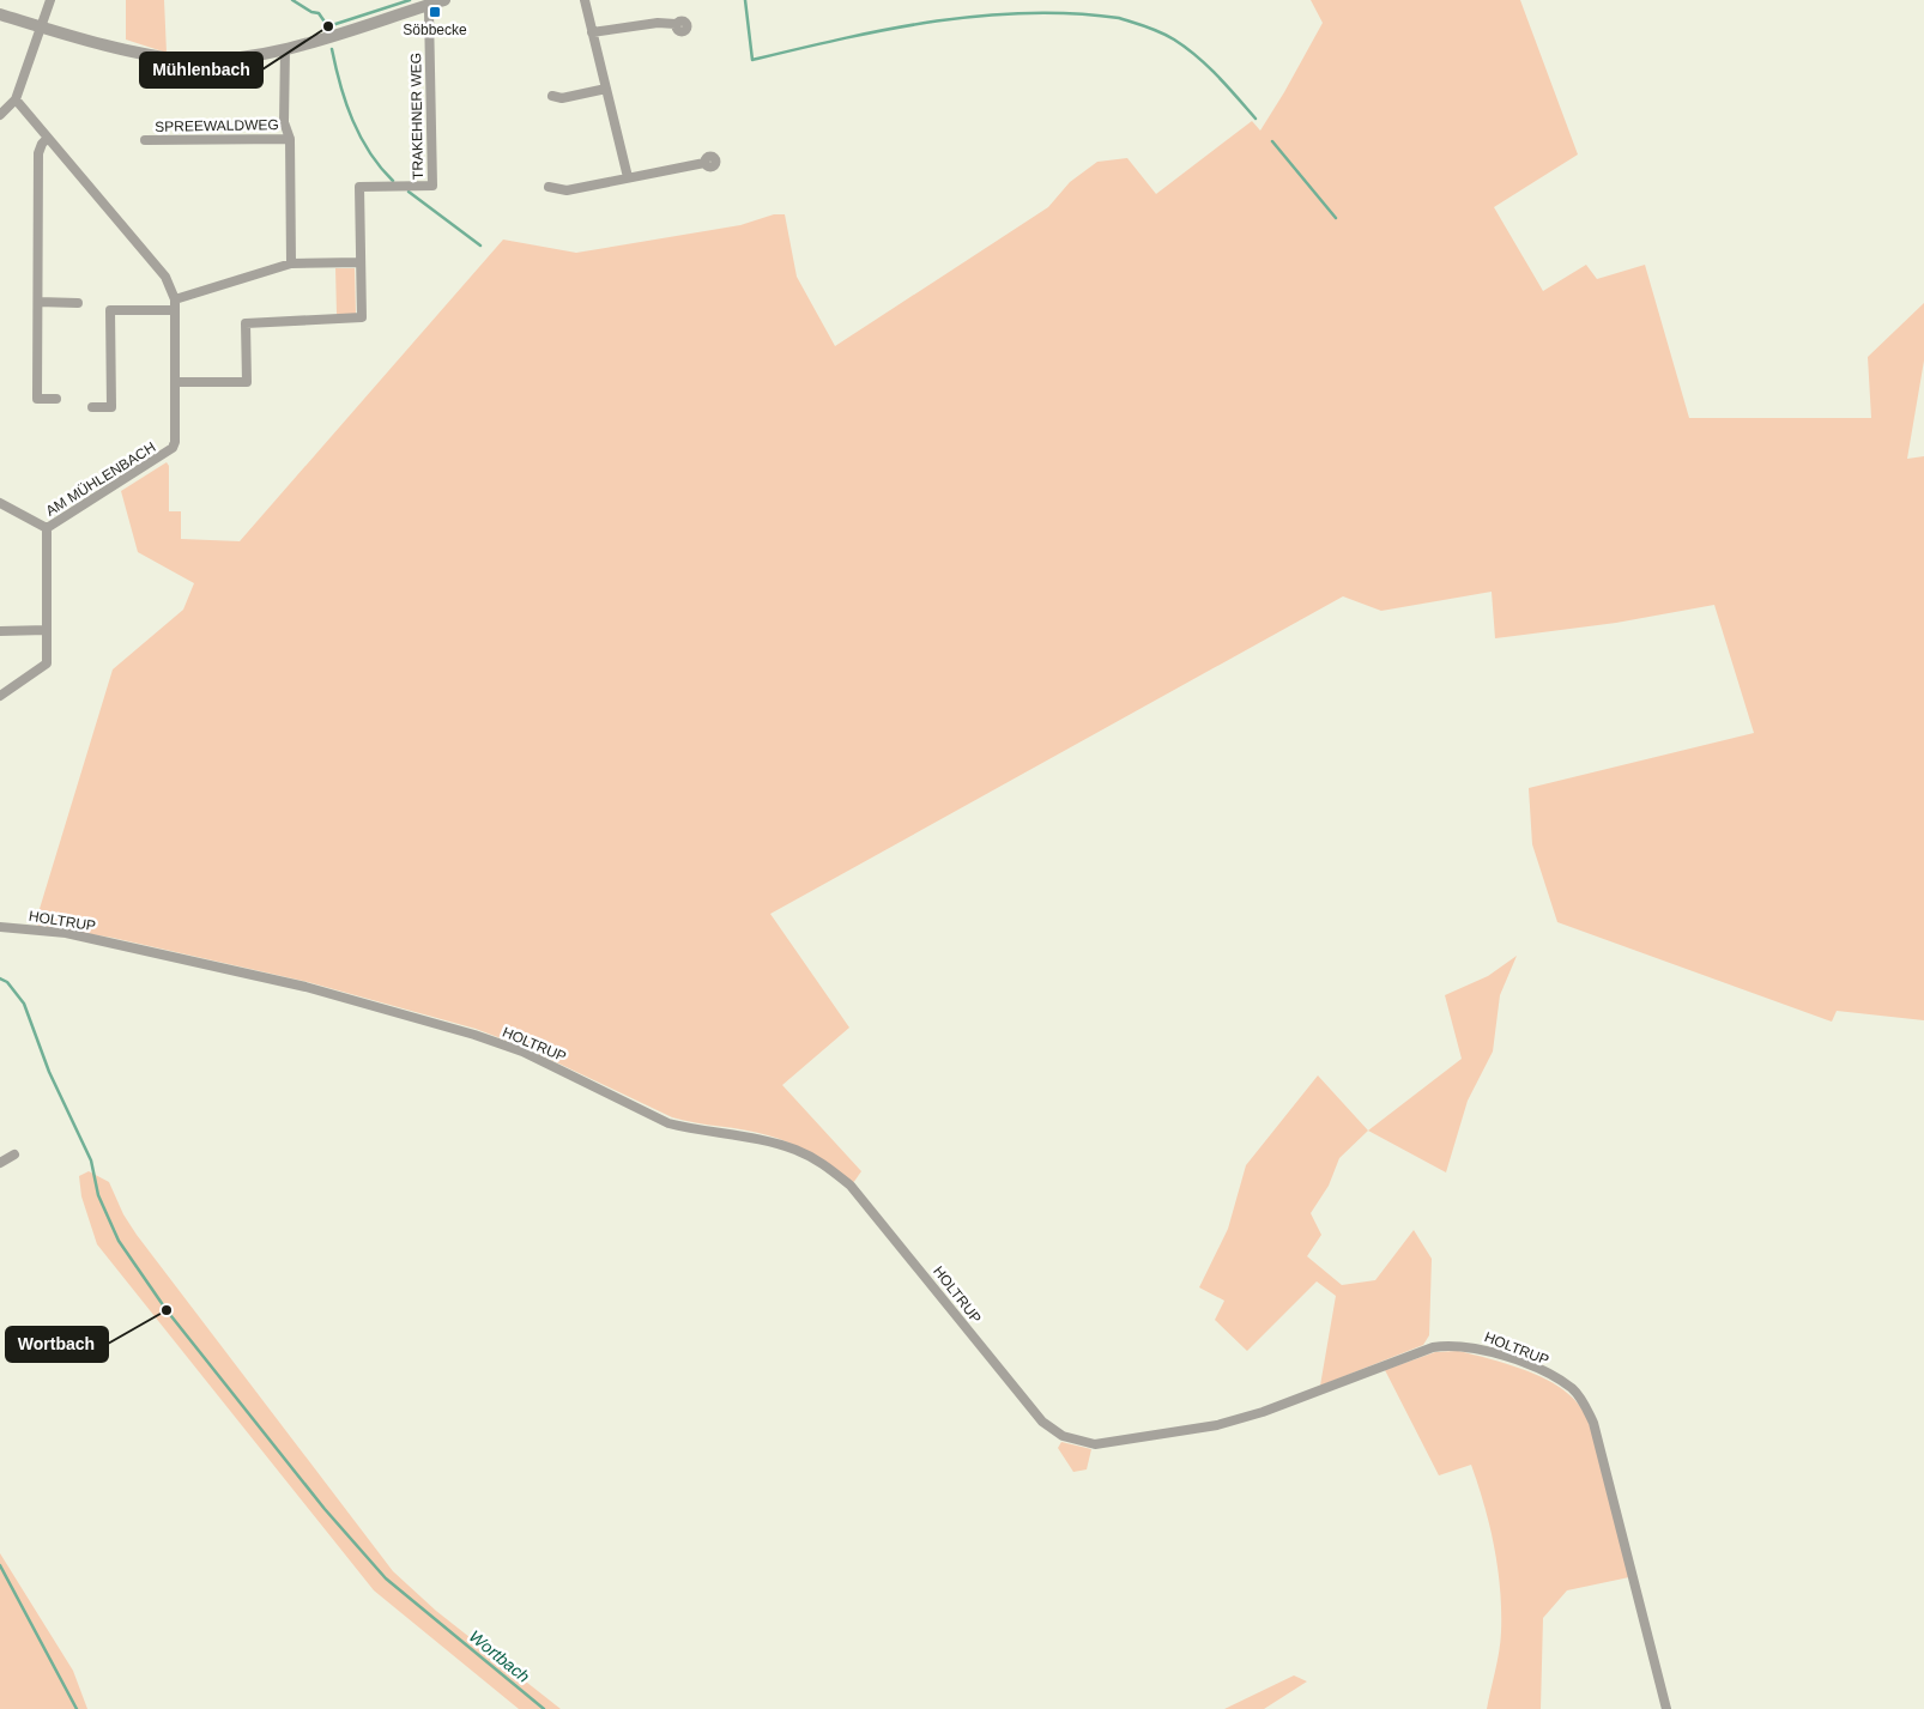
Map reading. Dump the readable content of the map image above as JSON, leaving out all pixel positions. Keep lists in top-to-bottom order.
{
  "streets": {
    "street": [
      "TRAKEHNER WEG",
      "SPREEWALDWEG",
      "AM MÜHLENBACH",
      "HOLTRUP"
    ]
  },
  "crossings": [
    ["TRAKEHNER WEG", "AM MÜHLENBACH"]
  ],
  "water": ["Wortbach"],
  "places": {
    "transit": ["Söbbecke"],
    "other": ["Mühlenbach", "Wortbach"]
  }
}
